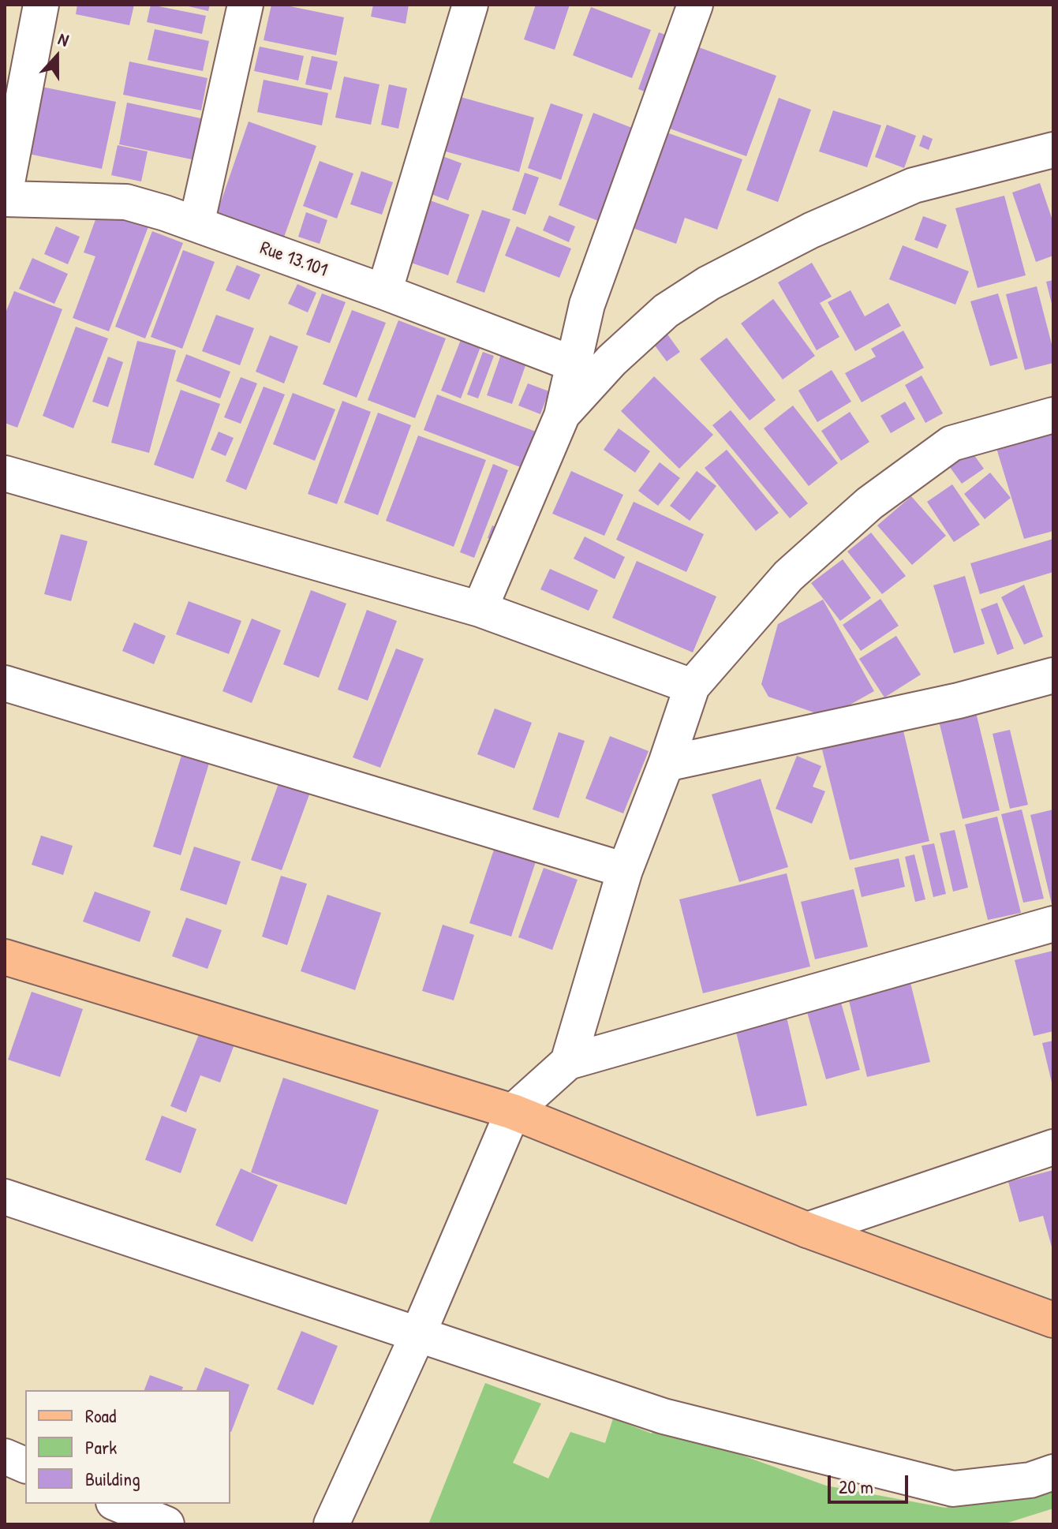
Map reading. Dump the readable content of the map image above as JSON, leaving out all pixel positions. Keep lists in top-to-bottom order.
{
  "streets": {
    "street": ["Rue 13.101"]
  },
  "legend": ["Road", "Park", "Building"],
  "scale_bar": "20 m",
  "north": "top"
}
